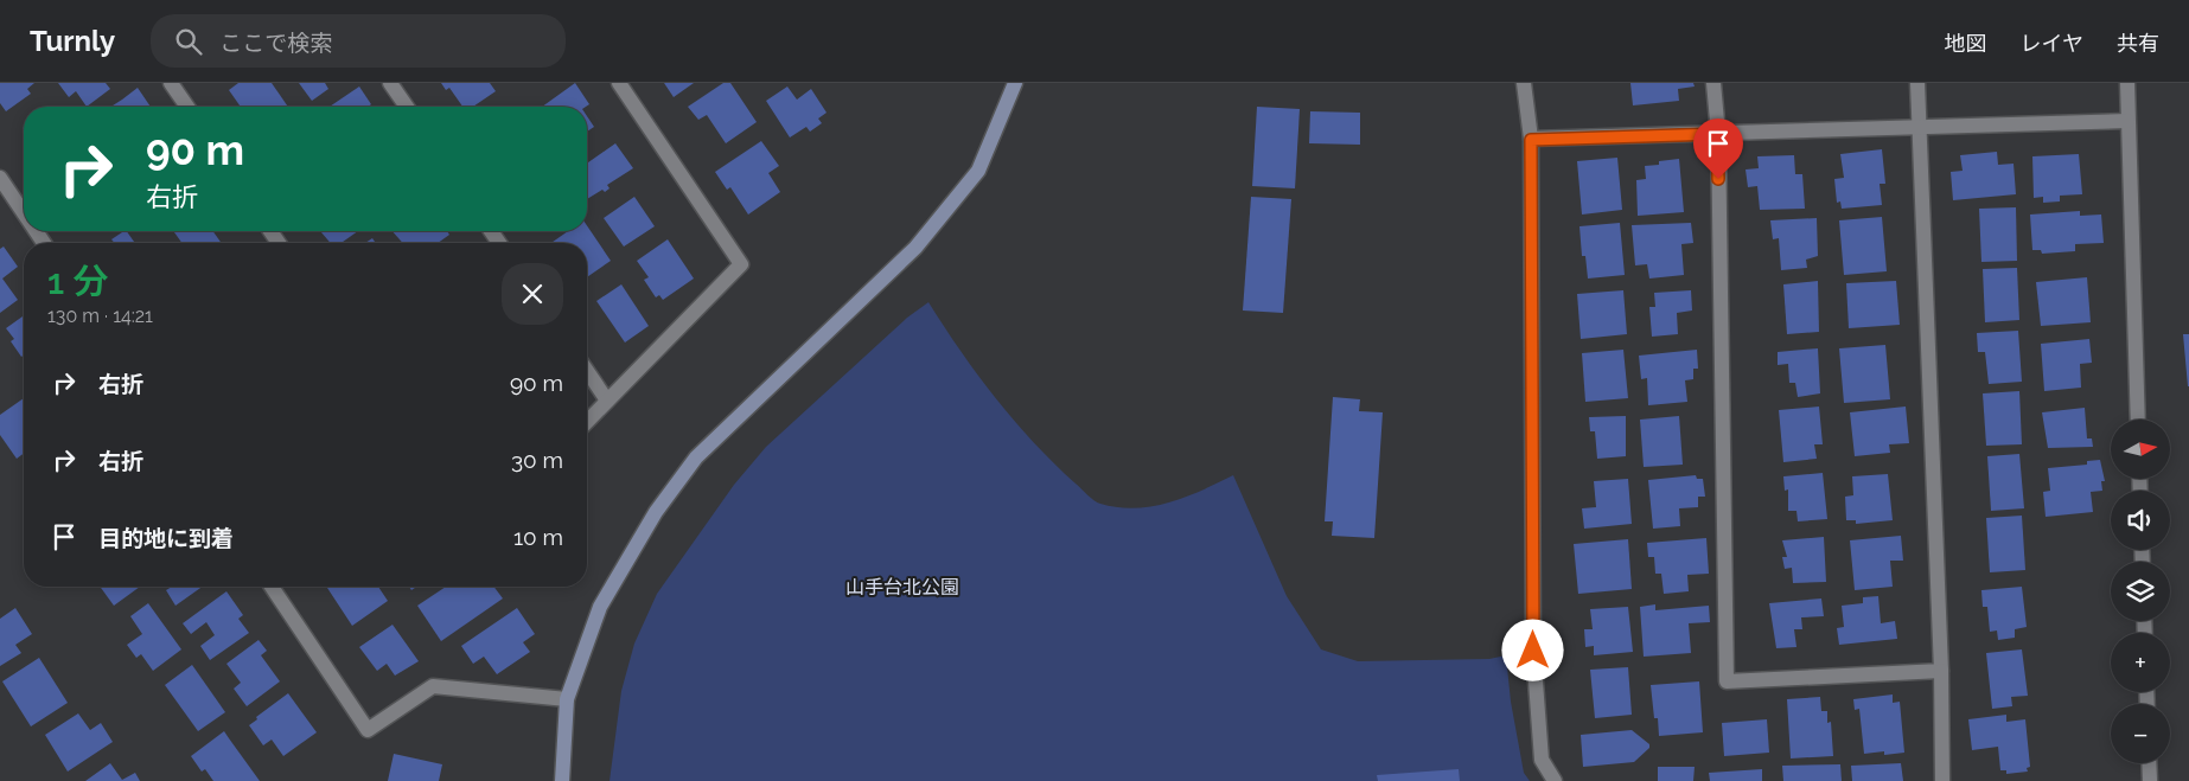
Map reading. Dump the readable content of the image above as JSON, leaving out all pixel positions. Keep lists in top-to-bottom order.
{
  "parks": ["山手台北公園"],
  "north": "right",
  "page": {
    "header": "Turnly",
    "search": "ここで検索",
    "nav": ["地図", "レイヤ", "共有"],
    "turn": ["90 m", "右折"],
    "heading": ["1 分", "130 m · 14:21"],
    "list": [
      {
        "name": "右折",
        "value": "90 m"
      },
      {
        "name": "右折",
        "value": "30 m"
      },
      {
        "name": "目的地に到着",
        "value": "10 m"
      }
    ],
    "map_buttons": ["+", "−"]
  }
}
